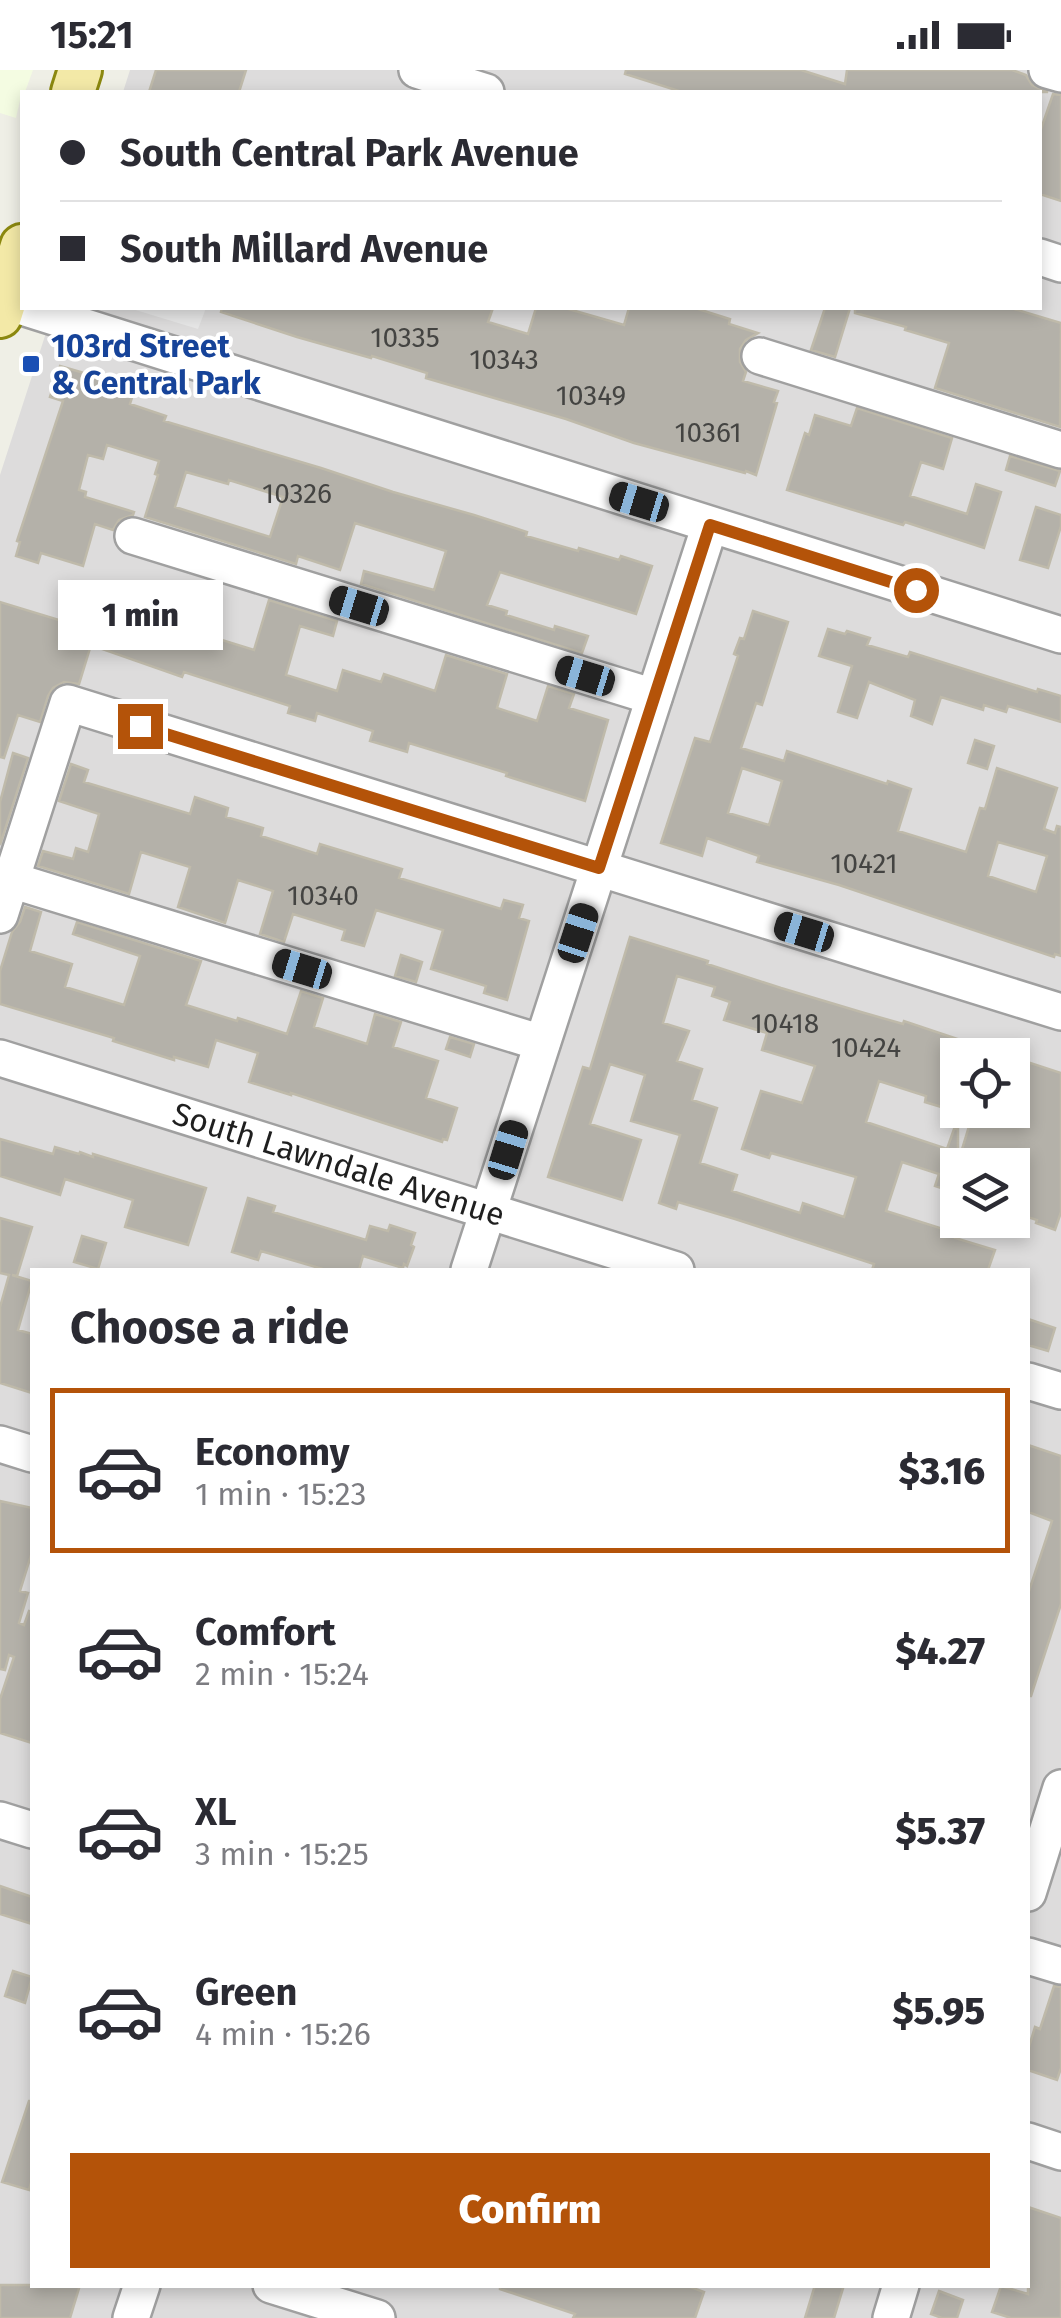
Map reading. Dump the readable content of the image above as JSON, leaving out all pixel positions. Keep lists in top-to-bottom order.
{
  "streets": {
    "street": ["South Lawndale Avenue"]
  },
  "places": {
    "transit": ["103rd Street & Central Park"]
  },
  "house_numbers": [
    "10335",
    "10343",
    "10349",
    "10361",
    "10326",
    "10421",
    "10340",
    "10418",
    "10424"
  ],
  "page": {
    "status": "15:21",
    "banner": ["South Central Park Avenue", "South Millard Avenue"],
    "bubble": "1 min",
    "heading": "Choose a ride",
    "list": [
      {
        "name": "Economy",
        "note": "1 min · 15:23",
        "value": "$3.16"
      },
      {
        "name": "Comfort",
        "note": "2 min · 15:24",
        "value": "$4.27"
      },
      {
        "name": "XL",
        "note": "3 min · 15:25",
        "value": "$5.37"
      },
      {
        "name": "Green",
        "note": "4 min · 15:26",
        "value": "$5.95"
      }
    ],
    "buttons": "Confirm"
  }
}
